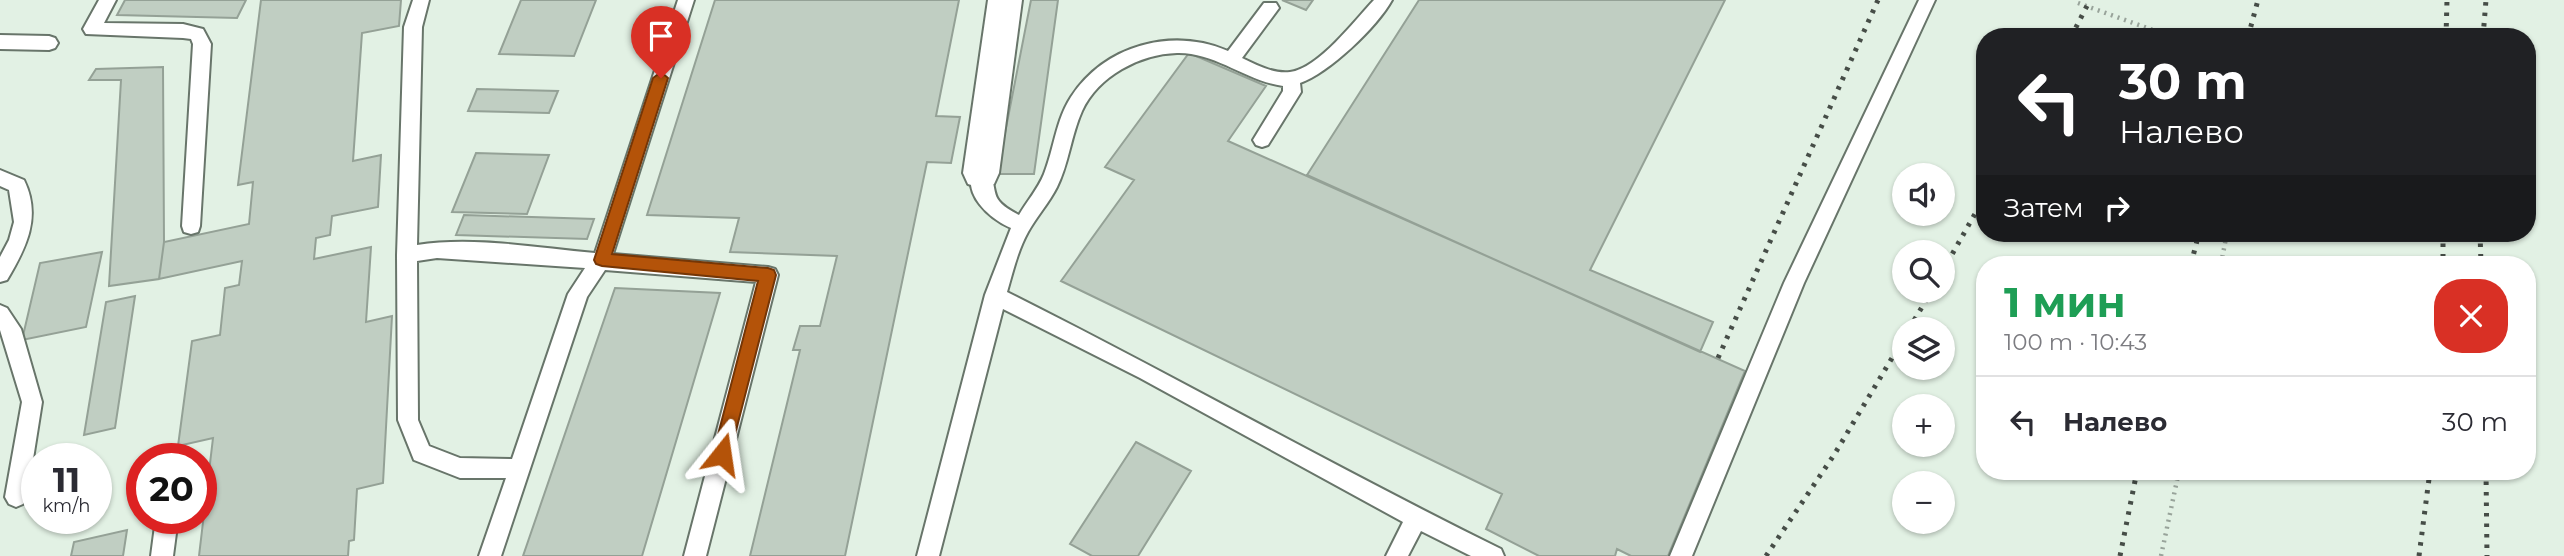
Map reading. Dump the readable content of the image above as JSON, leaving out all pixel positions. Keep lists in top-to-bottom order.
{
  "page": {
    "turn": ["30 m", "Налево"],
    "map_buttons": ["+", "−"],
    "then": "Затем",
    "heading": ["1 мин", "100 m · 10:43"],
    "list": [
      {
        "name": "Налево",
        "value": "30 m"
      }
    ],
    "speed": "11 km/h",
    "limit": "20"
  }
}
